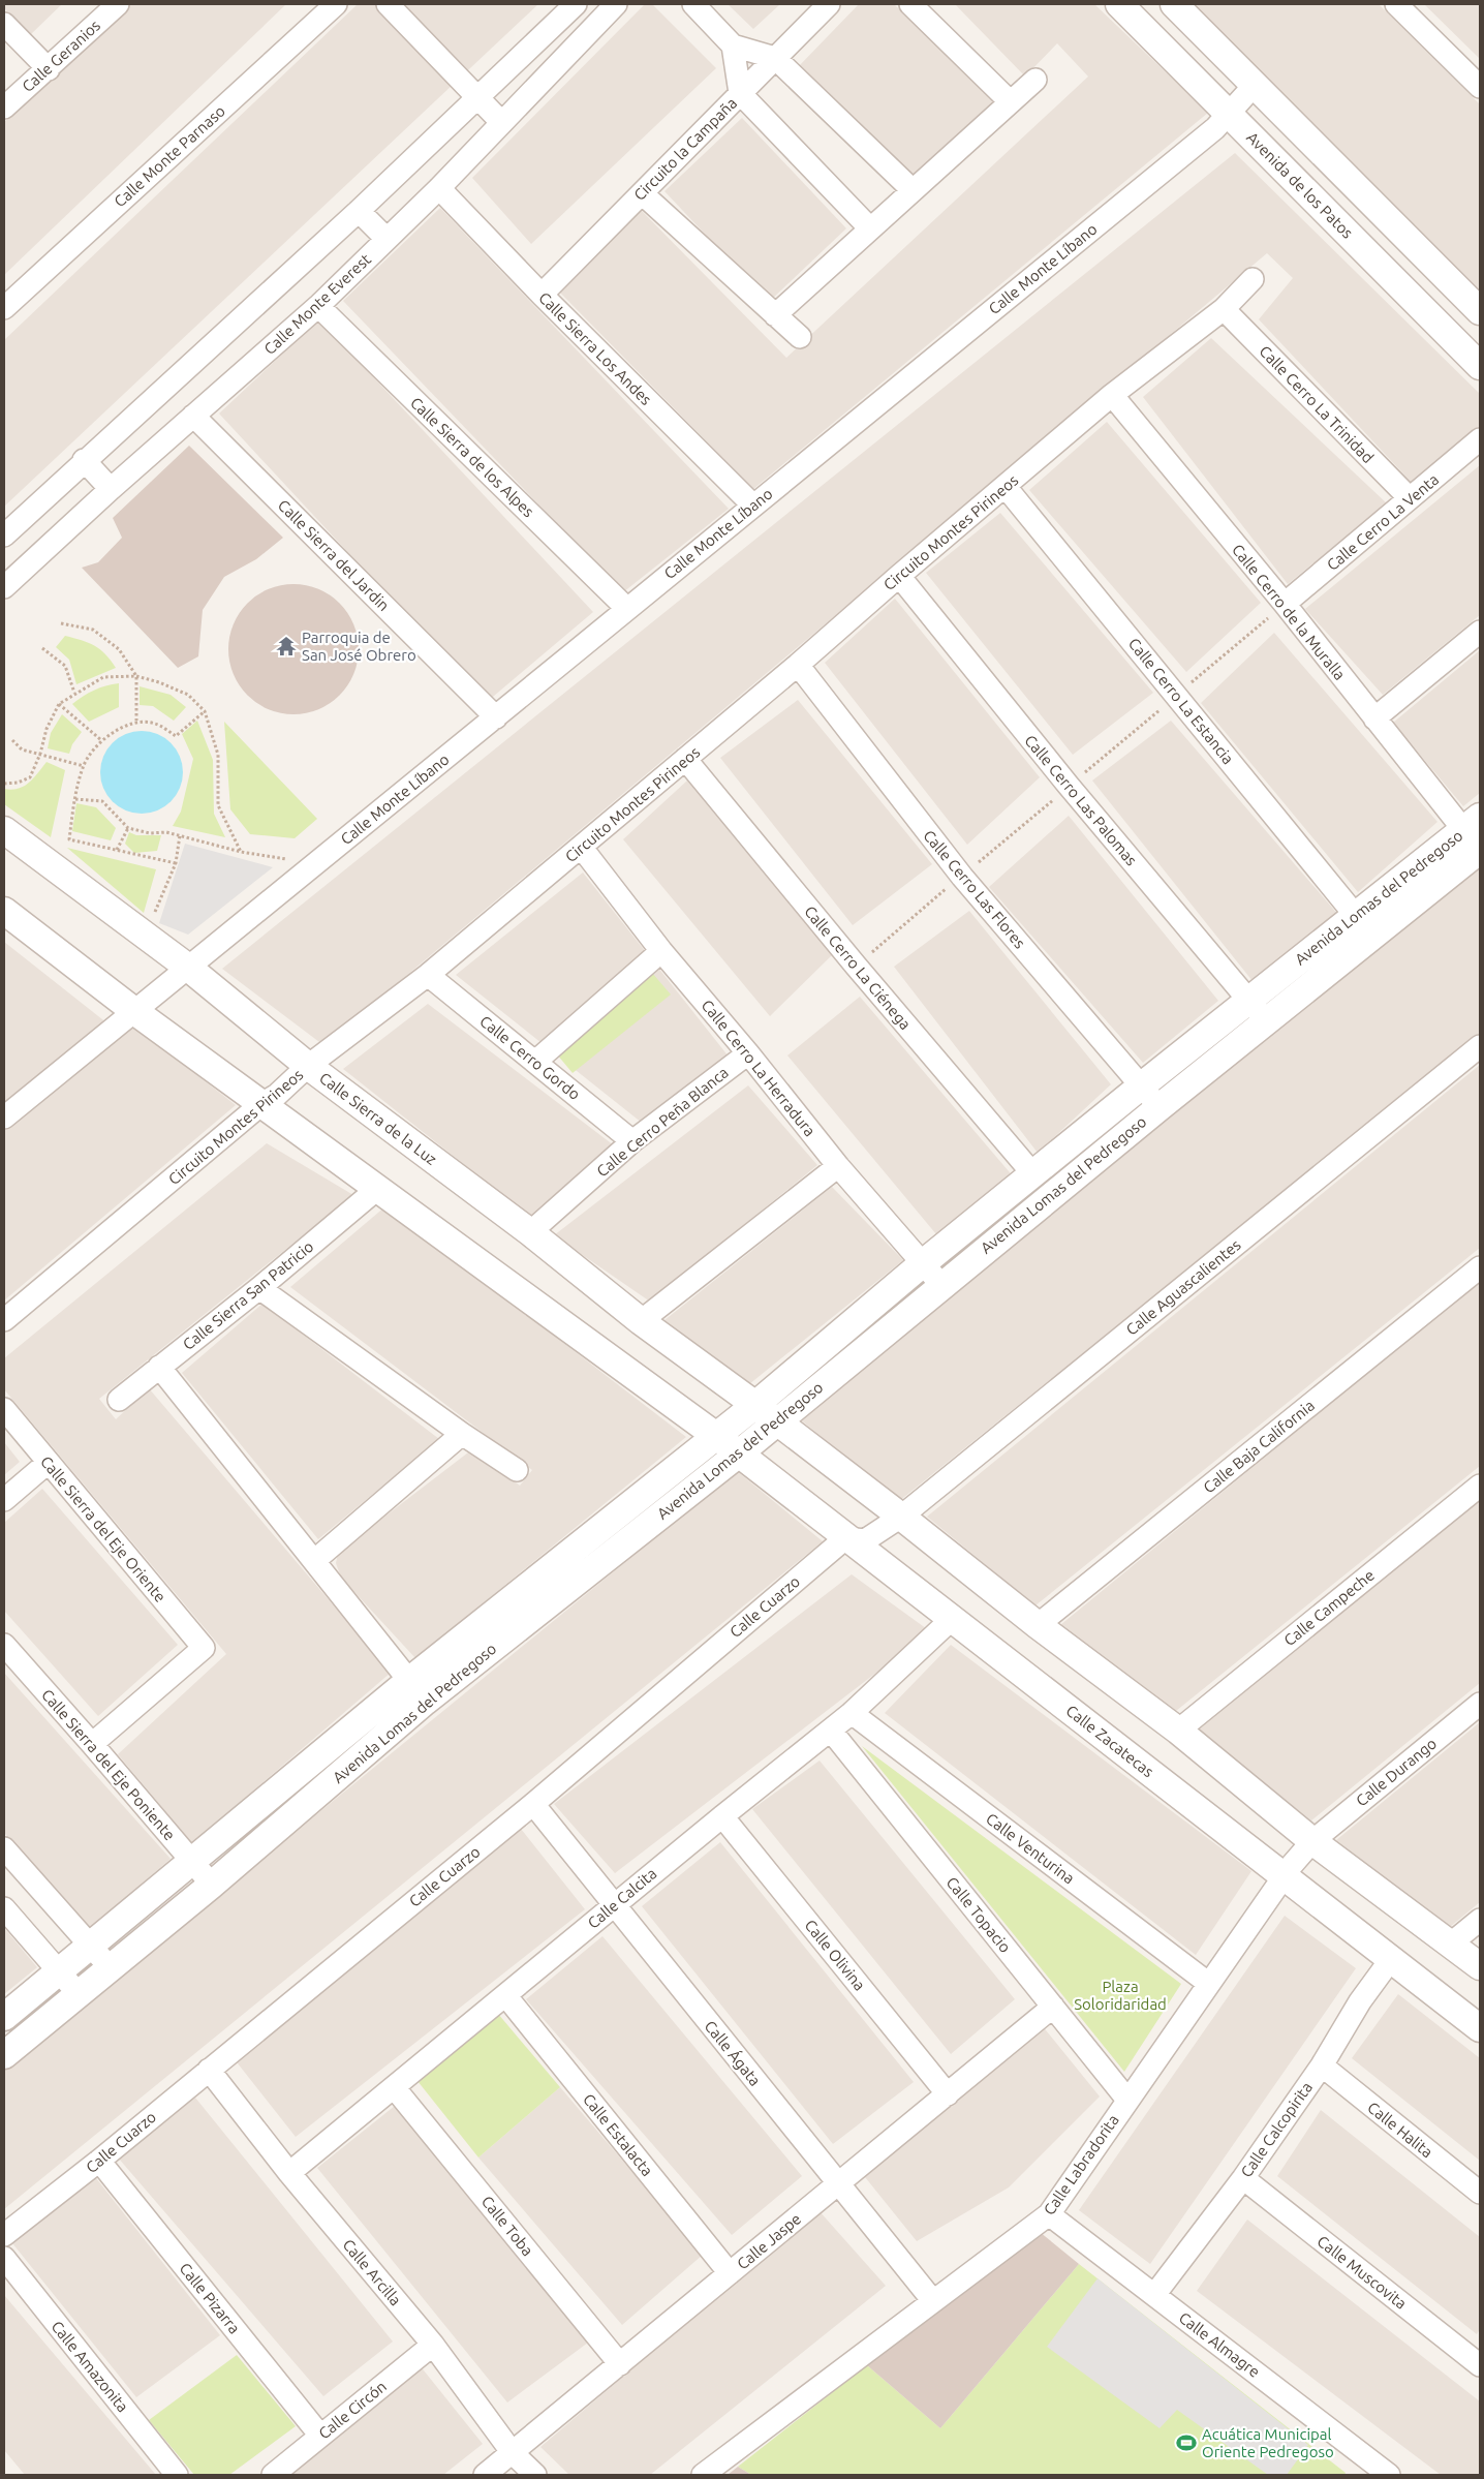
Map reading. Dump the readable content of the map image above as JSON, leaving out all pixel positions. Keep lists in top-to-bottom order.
{
  "streets": {
    "street": [
      "Calle Geranios",
      "Circuito la Campaña",
      "Calle Monte Parnaso",
      "Avenida de los Patos",
      "Calle Monte Líbano",
      "Calle Monte Everest",
      "Calle Sierra Los Andes",
      "Calle Cerro La Trinidad",
      "Calle Sierra de los Alpes",
      "Calle Cerro La Venta",
      "Circuito Montes Pirineos",
      "Calle Sierra del Jardin",
      "Calle Cerro de la Muralla",
      "Calle Cerro La Estancia",
      "Calle Cerro Las Palomas",
      "Calle Cerro Las Flores",
      "Avenida Lomas del Pedregoso",
      "Calle Cerro La Ciénega",
      "Calle Cerro Gordo",
      "Calle Cerro La Herradura",
      "Calle Sierra de la Luz",
      "Calle Cerro Peña Blanca",
      "Calle Aguascalientes",
      "Calle Sierra San Patricio",
      "Calle Baja California",
      "Calle Sierra del Eje Oriente",
      "Calle Cuarzo",
      "Calle Campeche",
      "Calle Zacatecas",
      "Calle Sierra del Eje Poniente",
      "Calle Durango",
      "Calle Venturina",
      "Calle Calcita",
      "Calle Topacio",
      "Calle Olivina",
      "Calle Ágata",
      "Calle Calcopirita",
      "Calle Halita",
      "Calle Estalacta",
      "Calle Labradorita",
      "Calle Toba",
      "Calle Jaspe",
      "Calle Arcilla",
      "Calle Muscovita",
      "Calle Pizarra",
      "Calle Almagre",
      "Calle Amazonita",
      "Calle Circón"
    ]
  },
  "crossings": [
    ["Circuito la Campaña", "Calle Sierra Los Andes"],
    ["Avenida de los Patos", "Calle Monte Líbano"],
    ["Calle Monte Líbano", "Calle Sierra Los Andes"],
    ["Calle Monte Líbano", "Calle Sierra de los Alpes"],
    ["Calle Monte Líbano", "Calle Sierra del Jardin"],
    ["Calle Monte Líbano", "Calle Sierra de la Luz"],
    ["Calle Monte Everest", "Calle Sierra Los Andes"],
    ["Calle Monte Everest", "Calle Sierra de los Alpes"],
    ["Calle Monte Everest", "Calle Sierra del Jardin"],
    ["Calle Cerro La Trinidad", "Calle Cerro La Venta"],
    ["Calle Cerro La Trinidad", "Circuito Montes Pirineos"],
    ["Calle Cerro La Venta", "Calle Cerro de la Muralla"],
    ["Circuito Montes Pirineos", "Calle Cerro de la Muralla"],
    ["Circuito Montes Pirineos", "Calle Cerro La Estancia"],
    ["Circuito Montes Pirineos", "Calle Cerro Las Palomas"],
    ["Circuito Montes Pirineos", "Calle Cerro Las Flores"],
    ["Circuito Montes Pirineos", "Calle Cerro La Ciénega"],
    ["Circuito Montes Pirineos", "Calle Cerro Gordo"],
    ["Circuito Montes Pirineos", "Calle Cerro La Herradura"],
    ["Circuito Montes Pirineos", "Calle Sierra de la Luz"],
    ["Calle Cerro de la Muralla", "Avenida Lomas del Pedregoso"],
    ["Calle Cerro La Estancia", "Avenida Lomas del Pedregoso"],
    ["Calle Cerro Las Palomas", "Avenida Lomas del Pedregoso"],
    ["Calle Cerro Las Flores", "Avenida Lomas del Pedregoso"],
    ["Avenida Lomas del Pedregoso", "Calle Cerro La Ciénega"],
    ["Avenida Lomas del Pedregoso", "Calle Cerro La Herradura"],
    ["Avenida Lomas del Pedregoso", "Calle Sierra de la Luz"],
    ["Avenida Lomas del Pedregoso", "Calle Zacatecas"],
    ["Avenida Lomas del Pedregoso", "Calle Sierra del Eje Poniente"],
    ["Calle Cerro Gordo", "Calle Cerro Peña Blanca"],
    ["Calle Cerro La Herradura", "Calle Cerro Peña Blanca"],
    ["Calle Sierra de la Luz", "Calle Cerro Peña Blanca"],
    ["Calle Sierra de la Luz", "Calle Zacatecas"],
    ["Calle Aguascalientes", "Calle Cuarzo"],
    ["Calle Aguascalientes", "Calle Zacatecas"],
    ["Calle Baja California", "Calle Zacatecas"],
    ["Calle Sierra del Eje Oriente", "Calle Sierra del Eje Poniente"],
    ["Calle Cuarzo", "Calle Zacatecas"],
    ["Calle Cuarzo", "Calle Ágata"],
    ["Calle Cuarzo", "Calle Arcilla"],
    ["Calle Cuarzo", "Calle Pizarra"],
    ["Calle Campeche", "Calle Zacatecas"],
    ["Calle Zacatecas", "Calle Durango"],
    ["Calle Zacatecas", "Calle Calcita"],
    ["Calle Zacatecas", "Calle Calcopirita"],
    ["Calle Zacatecas", "Calle Labradorita"],
    ["Calle Durango", "Calle Labradorita"],
    ["Calle Venturina", "Calle Calcita"],
    ["Calle Venturina", "Calle Labradorita"],
    ["Calle Calcita", "Calle Topacio"],
    ["Calle Calcita", "Calle Olivina"],
    ["Calle Calcita", "Calle Ágata"],
    ["Calle Calcita", "Calle Estalacta"],
    ["Calle Calcita", "Calle Toba"],
    ["Calle Calcita", "Calle Arcilla"],
    ["Calle Topacio", "Calle Labradorita"],
    ["Calle Topacio", "Calle Jaspe"],
    ["Calle Olivina", "Calle Jaspe"],
    ["Calle Ágata", "Calle Labradorita"],
    ["Calle Ágata", "Calle Jaspe"],
    ["Calle Calcopirita", "Calle Halita"],
    ["Calle Calcopirita", "Calle Muscovita"],
    ["Calle Calcopirita", "Calle Almagre"],
    ["Calle Estalacta", "Calle Jaspe"],
    ["Calle Labradorita", "Calle Almagre"],
    ["Calle Toba", "Calle Jaspe"],
    ["Calle Jaspe", "Calle Arcilla"],
    ["Calle Arcilla", "Calle Circón"],
    ["Calle Pizarra", "Calle Circón"]
  ],
  "parks": ["Plaza Soloridaridad"],
  "places": {
    "temple": ["Parroquia de San José Obrero"],
    "sports": ["Acuática Municipal Oriente Pedregoso"]
  }
}
